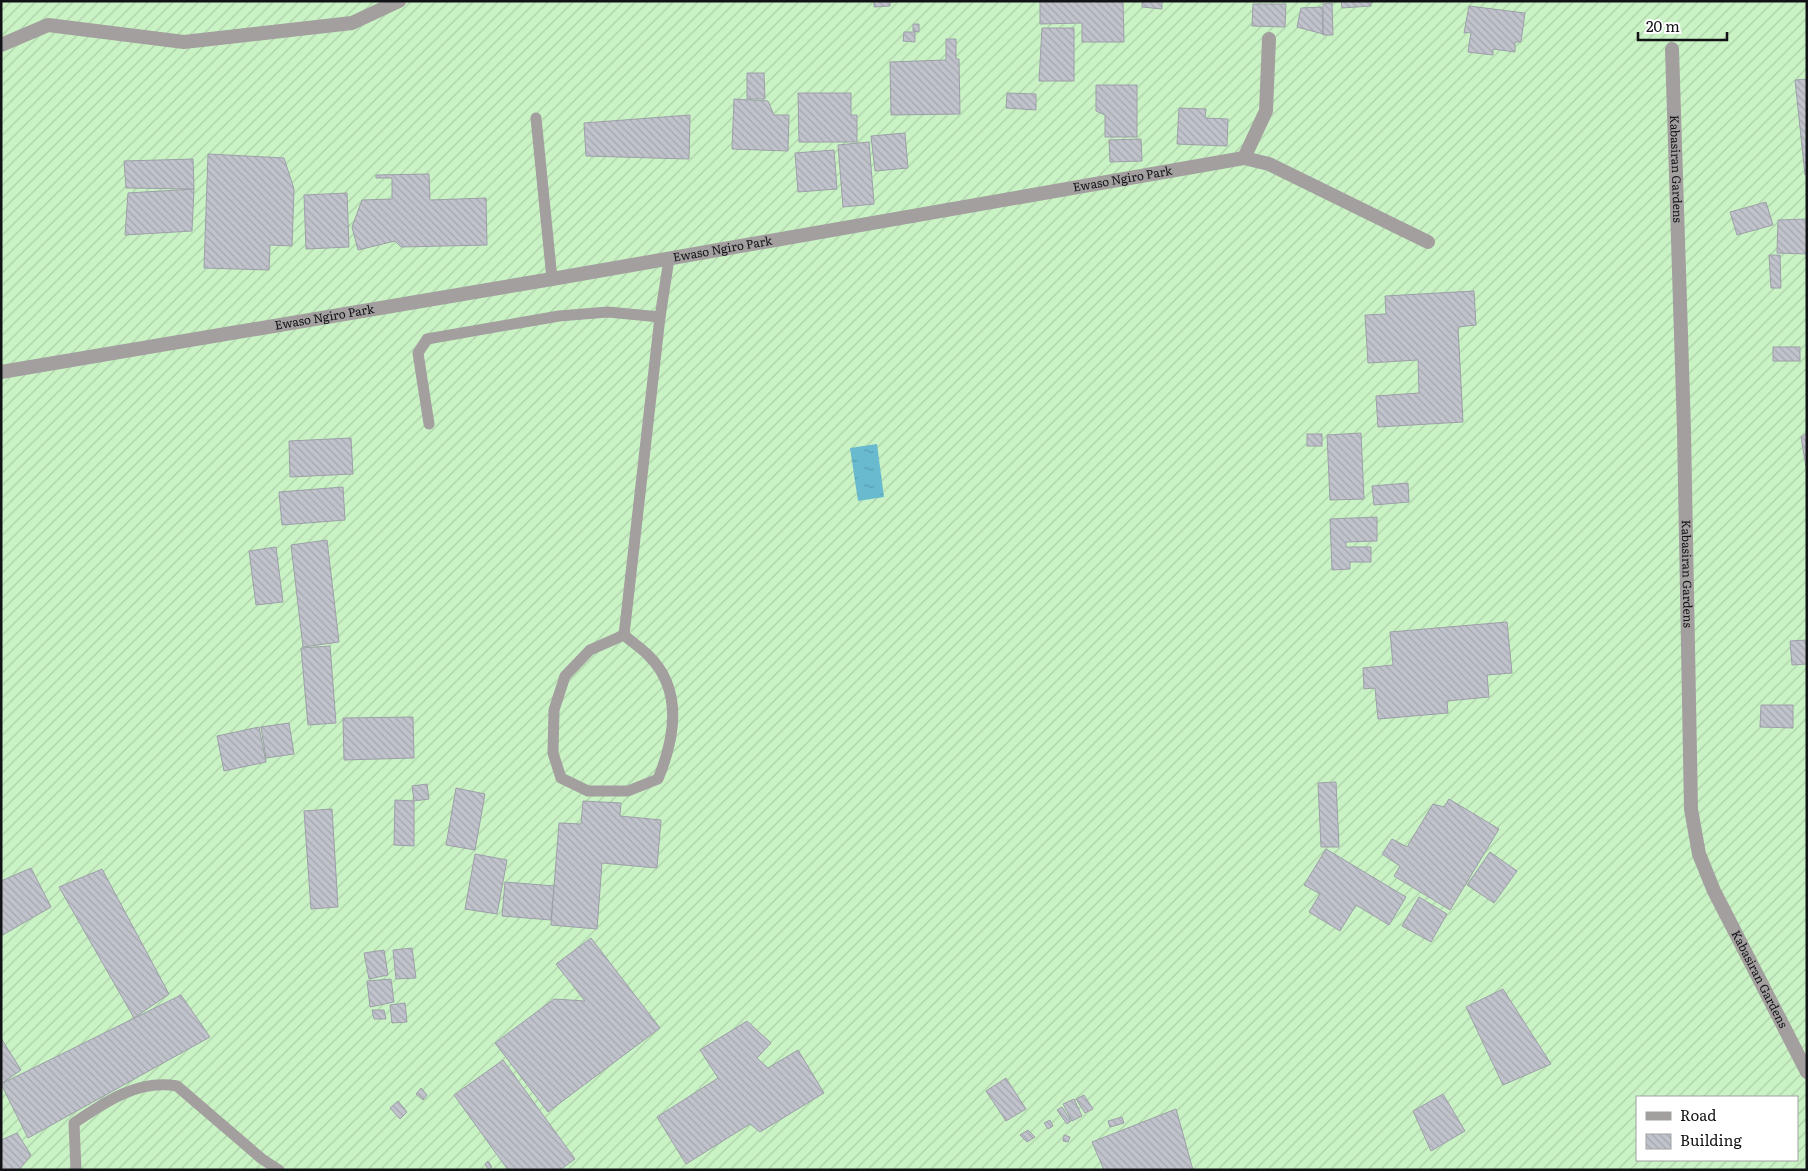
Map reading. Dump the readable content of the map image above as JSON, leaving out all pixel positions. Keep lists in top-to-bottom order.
{
  "streets": {
    "street": ["Kabasiran Gardens", "Ewaso Ngiro Park"]
  },
  "legend": ["Road", "Building"],
  "scale_bar": "20 m"
}
